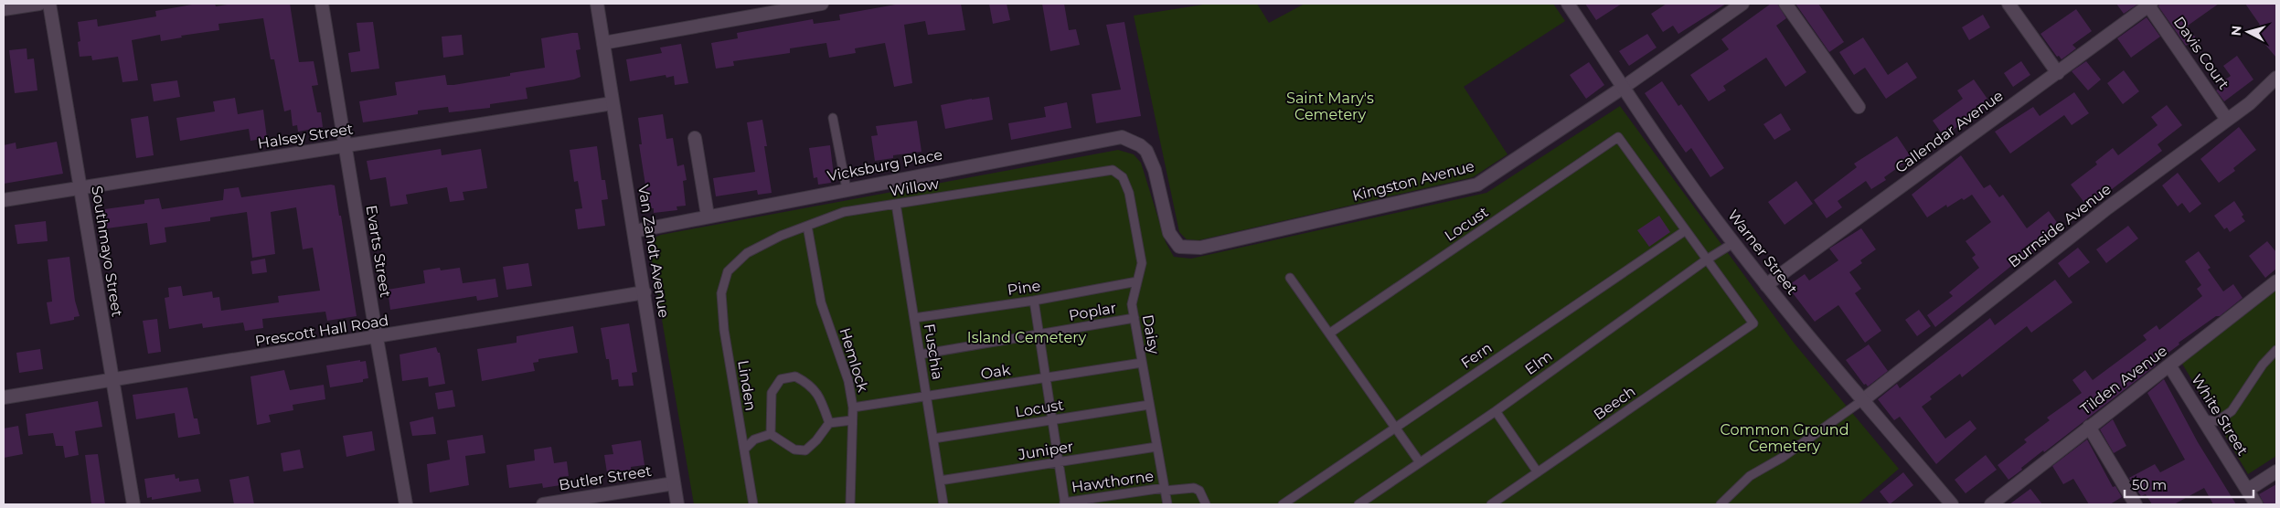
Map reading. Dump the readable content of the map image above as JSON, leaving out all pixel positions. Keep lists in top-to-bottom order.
{
  "streets": {
    "street": [
      "Davis Court",
      "Callendar Avenue",
      "Halsey Street",
      "Vicksburg Place",
      "Kingston Avenue",
      "Burnside Avenue",
      "Southmayo Street",
      "Evarts Street",
      "Van Zandt Avenue",
      "Warner Street",
      "Prescott Hall Road",
      "Tilden Avenue",
      "White Street",
      "Butler Street"
    ],
    "lane": [
      "Willow",
      "Locust",
      "Pine",
      "Poplar",
      "Daisy",
      "Fuschia",
      "Fern",
      "Hemlock",
      "Elm",
      "Oak",
      "Linden",
      "Beech",
      "Juniper",
      "Hawthorne"
    ]
  },
  "crossings": [
    ["Davis Court", "Callendar Avenue"],
    ["Davis Court", "Burnside Avenue"],
    ["Callendar Avenue", "Warner Street"],
    ["Halsey Street", "Southmayo Street"],
    ["Halsey Street", "Evarts Street"],
    ["Halsey Street", "Van Zandt Avenue"],
    ["Vicksburg Place", "Kingston Avenue"],
    ["Vicksburg Place", "Van Zandt Avenue"],
    ["Kingston Avenue", "Warner Street"],
    ["Willow", "Daisy"],
    ["Willow", "Fuschia"],
    ["Willow", "Hemlock"],
    ["Willow", "Linden"],
    ["Locust", "Daisy"],
    ["Locust", "Fuschia"],
    ["Locust", "Fern"],
    ["Burnside Avenue", "Warner Street"],
    ["Southmayo Street", "Prescott Hall Road"],
    ["Evarts Street", "Prescott Hall Road"],
    ["Van Zandt Avenue", "Prescott Hall Road"],
    ["Van Zandt Avenue", "Butler Street"],
    ["Warner Street", "Elm"],
    ["Pine", "Daisy"],
    ["Pine", "Fuschia"],
    ["Poplar", "Daisy"],
    ["Poplar", "Fuschia"],
    ["Daisy", "Oak"],
    ["Daisy", "Juniper"],
    ["Daisy", "Hawthorne"],
    ["Fuschia", "Oak"],
    ["Fuschia", "Juniper"],
    ["Hemlock", "Oak"],
    ["Elm", "Beech"],
    ["Tilden Avenue", "White Street"]
  ],
  "parks": ["Saint Mary's Cemetery", "Island Cemetery", "Common Ground Cemetery"],
  "scale_bar": "50 m",
  "north": "left"
}
